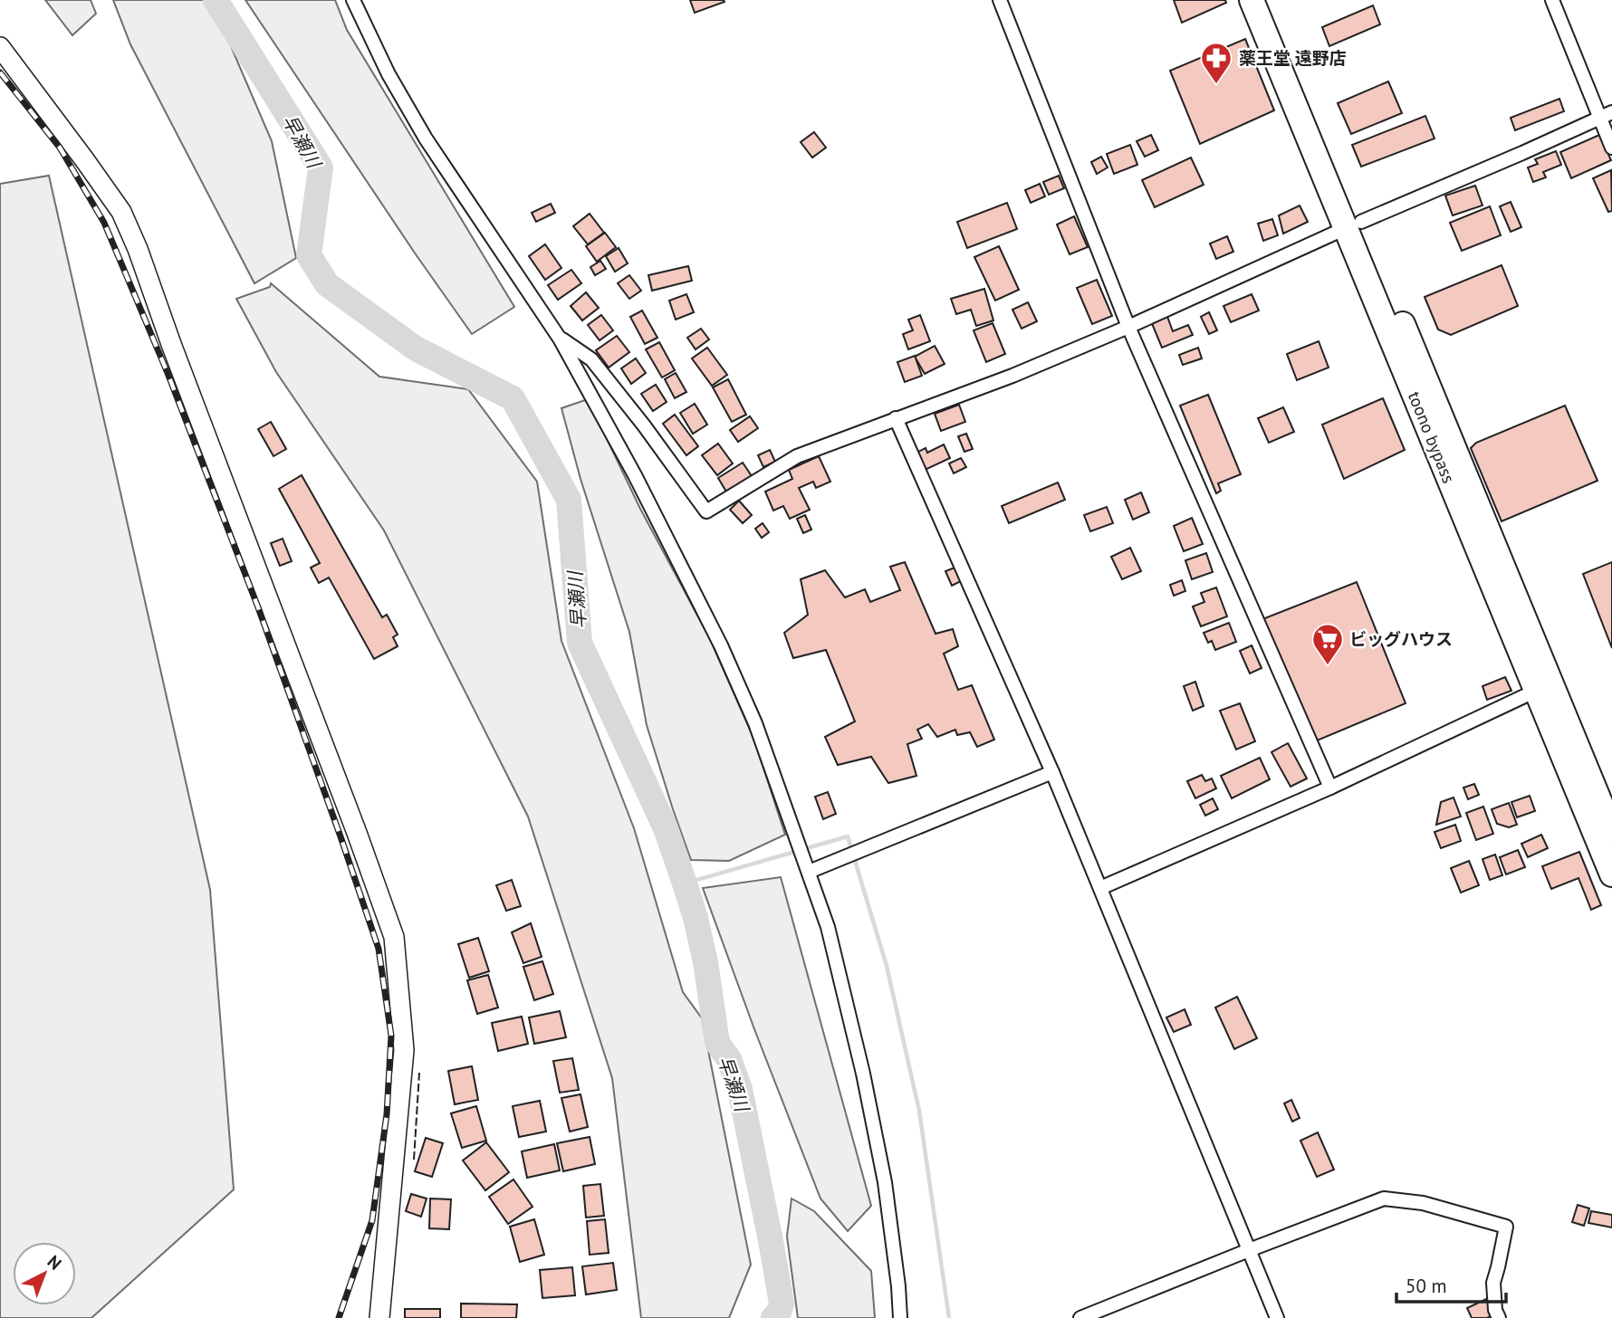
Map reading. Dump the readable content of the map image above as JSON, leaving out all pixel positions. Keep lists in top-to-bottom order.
{
  "streets": {
    "highway": ["toono bypass"]
  },
  "water": ["早瀬川"],
  "places": {
    "pharmacy": ["薬王堂 遠野店"],
    "supermarket": ["ビッグハウス"]
  },
  "scale_bar": "50 m",
  "north": "top right"
}
